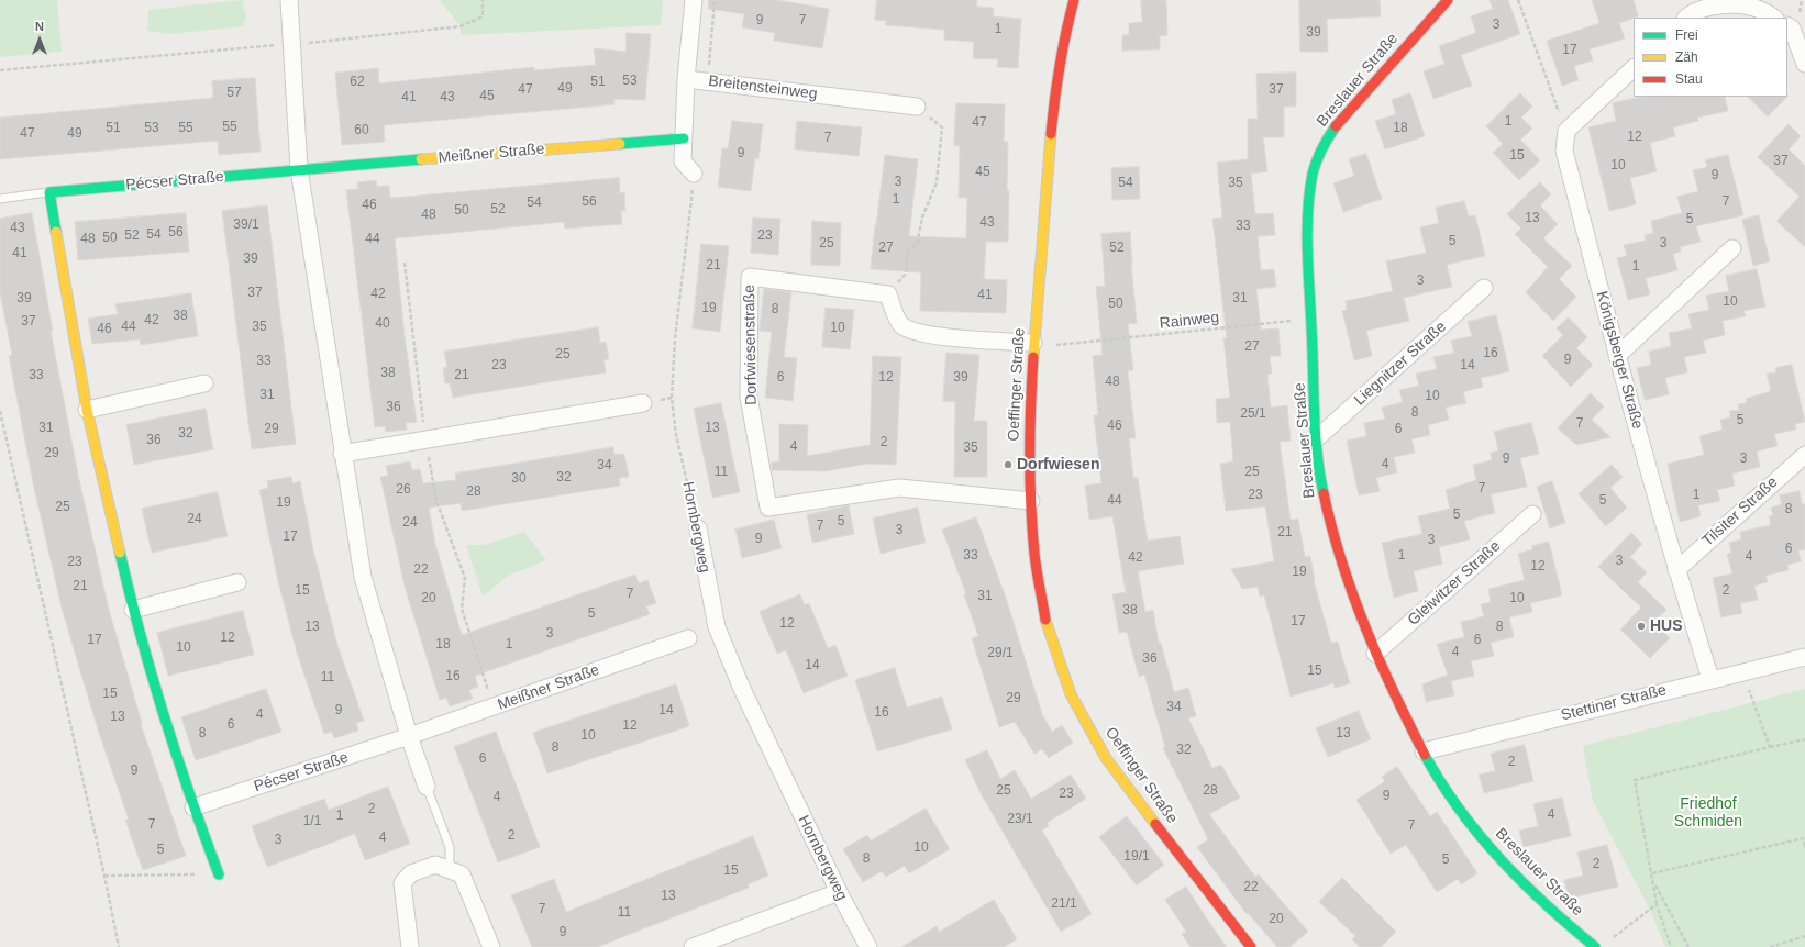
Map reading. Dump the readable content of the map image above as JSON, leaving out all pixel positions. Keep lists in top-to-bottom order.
{
  "streets": {
    "street": [
      "Breslauer Straße",
      "Breitensteinweg",
      "Meißner Straße",
      "Pécser Straße",
      "Dorfwiesenstraße",
      "Königsberger Straße",
      "Liegnitzer Straße",
      "Oeffinger Straße",
      "Tilsiter Straße",
      "Hornbergweg",
      "Gleiwitzer Straße",
      "Stettiner Straße"
    ],
    "path": ["Rainweg"]
  },
  "crossings": [
    ["Breslauer Straße", "Rainweg"],
    ["Breslauer Straße", "Liegnitzer Straße"],
    ["Breslauer Straße", "Gleiwitzer Straße"],
    ["Breslauer Straße", "Stettiner Straße"],
    ["Meißner Straße", "Pécser Straße"],
    ["Dorfwiesenstraße", "Oeffinger Straße"],
    ["Königsberger Straße", "Tilsiter Straße"],
    ["Königsberger Straße", "Stettiner Straße"]
  ],
  "parks": ["Friedhof Schmiden"],
  "places": ["Dorfwiesen", "HUS"],
  "house_numbers": [
    "9",
    "7",
    "3",
    "1",
    "39",
    "17",
    "53",
    "62",
    "51",
    "49",
    "47",
    "37",
    "57",
    "45",
    "41",
    "43",
    "1",
    "47",
    "55",
    "51",
    "53",
    "55",
    "18",
    "60",
    "47",
    "49",
    "12",
    "7",
    "9",
    "15",
    "37",
    "10",
    "45",
    "9",
    "3",
    "54",
    "35",
    "1",
    "56",
    "7",
    "54",
    "46",
    "52",
    "50",
    "48",
    "13",
    "5",
    "43",
    "39/1",
    "33",
    "43",
    "56",
    "54",
    "52",
    "23",
    "50",
    "48",
    "44",
    "5",
    "25",
    "3",
    "27",
    "52",
    "41",
    "39",
    "21",
    "1",
    "3",
    "37",
    "42",
    "41",
    "39",
    "31",
    "10",
    "50",
    "19",
    "8",
    "38",
    "42",
    "37",
    "40",
    "44",
    "35",
    "10",
    "46",
    "27",
    "16",
    "25",
    "9",
    "33",
    "23",
    "14",
    "38",
    "33",
    "21",
    "6",
    "12",
    "39",
    "48",
    "31",
    "10",
    "36",
    "8",
    "25/1",
    "5",
    "7",
    "46",
    "31",
    "13",
    "29",
    "6",
    "32",
    "36",
    "2",
    "4",
    "35",
    "29",
    "9",
    "3",
    "4",
    "34",
    "11",
    "25",
    "32",
    "30",
    "7",
    "26",
    "28",
    "23",
    "1",
    "44",
    "5",
    "19",
    "25",
    "8",
    "5",
    "24",
    "5",
    "24",
    "7",
    "3",
    "21",
    "17",
    "9",
    "3",
    "6",
    "33",
    "1",
    "4",
    "42",
    "3",
    "23",
    "12",
    "22",
    "19",
    "21",
    "15",
    "2",
    "7",
    "31",
    "20",
    "10",
    "38",
    "5",
    "17",
    "12",
    "13",
    "8",
    "3",
    "12",
    "17",
    "6",
    "18",
    "1",
    "10",
    "4",
    "29/1",
    "36",
    "14",
    "15",
    "16",
    "11",
    "15",
    "29",
    "34",
    "9",
    "14",
    "16",
    "4",
    "13",
    "6",
    "12",
    "8",
    "13",
    "10",
    "8",
    "32",
    "6",
    "2",
    "9",
    "25",
    "28",
    "23",
    "9",
    "4",
    "2",
    "4",
    "1",
    "23/1",
    "1/1",
    "7",
    "7",
    "2",
    "4",
    "3",
    "10",
    "5",
    "19/1",
    "8",
    "5",
    "2",
    "15",
    "22",
    "13",
    "21/1",
    "7",
    "11",
    "20",
    "9"
  ],
  "legend": ["Frei", "Zäh", "Stau"],
  "north": "top"
}
